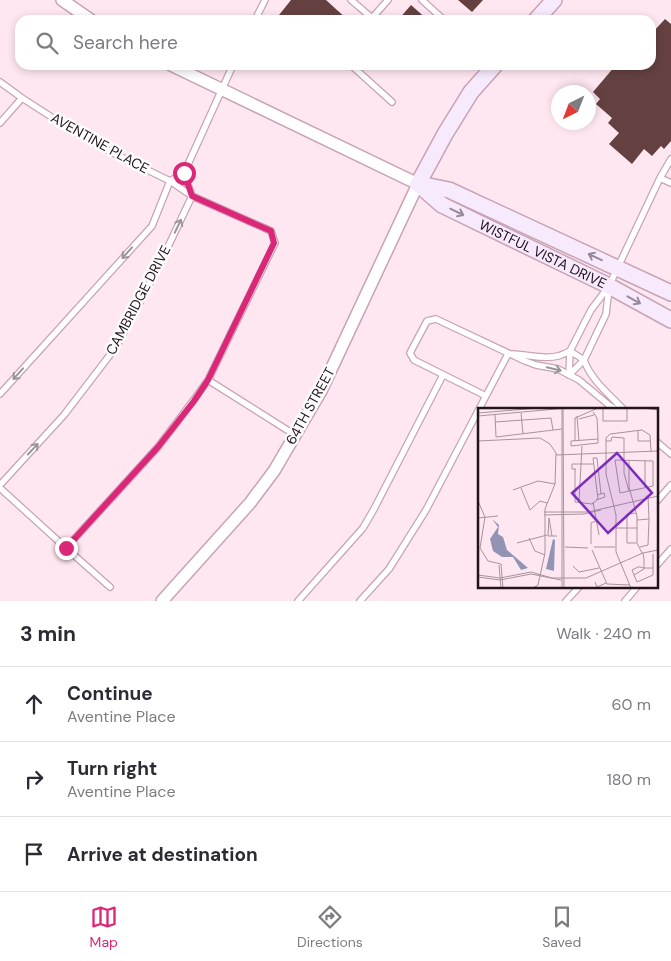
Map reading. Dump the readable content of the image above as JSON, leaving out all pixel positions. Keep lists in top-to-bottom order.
{
  "streets": {
    "street": ["WISTFUL VISTA DRIVE", "64TH STREET"],
    "lane": ["AVENTINE PLACE", "CAMBRIDGE DRIVE"]
  },
  "crossings": [
    ["AVENTINE PLACE", "CAMBRIDGE DRIVE"],
    ["WISTFUL VISTA DRIVE", "64TH STREET"]
  ],
  "north": "bottom left",
  "page": {
    "search": "Search here",
    "heading": ["3 min", "Walk · 240 m"],
    "list": [
      ["Continue", "Aventine Place", "60 m"],
      ["Turn right", "Aventine Place", "180 m"],
      "Arrive at destination"
    ],
    "nav": ["Map", "Directions", "Saved"]
  }
}
